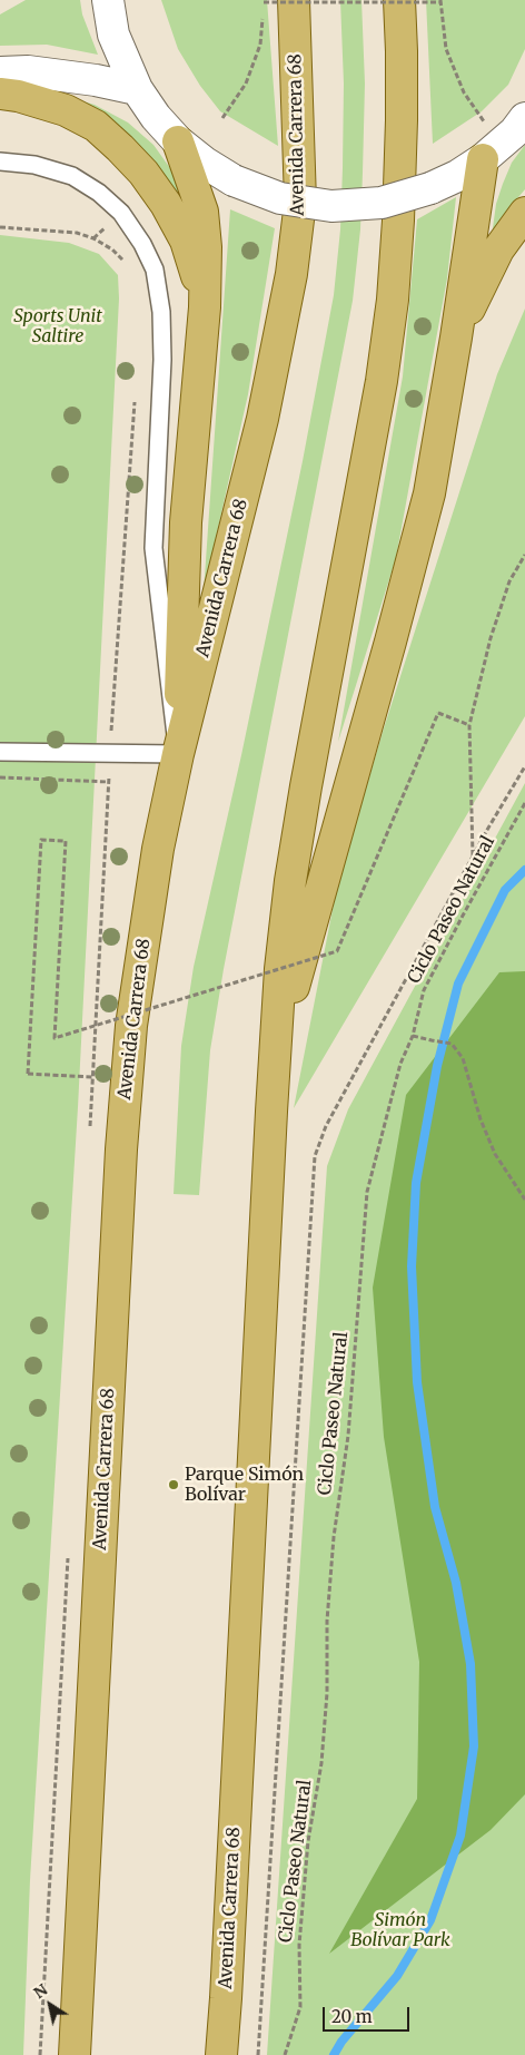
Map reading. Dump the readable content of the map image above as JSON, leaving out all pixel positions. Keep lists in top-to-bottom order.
{
  "streets": {
    "main road": ["Avenida Carrera 68"],
    "path": ["Ciclo Paseo Natural"]
  },
  "parks": ["Sports Unit Saltire", "Simón Bolívar Park"],
  "places": ["Parque Simón Bolívar"],
  "scale_bar": "20 m",
  "north": "top left"
}
